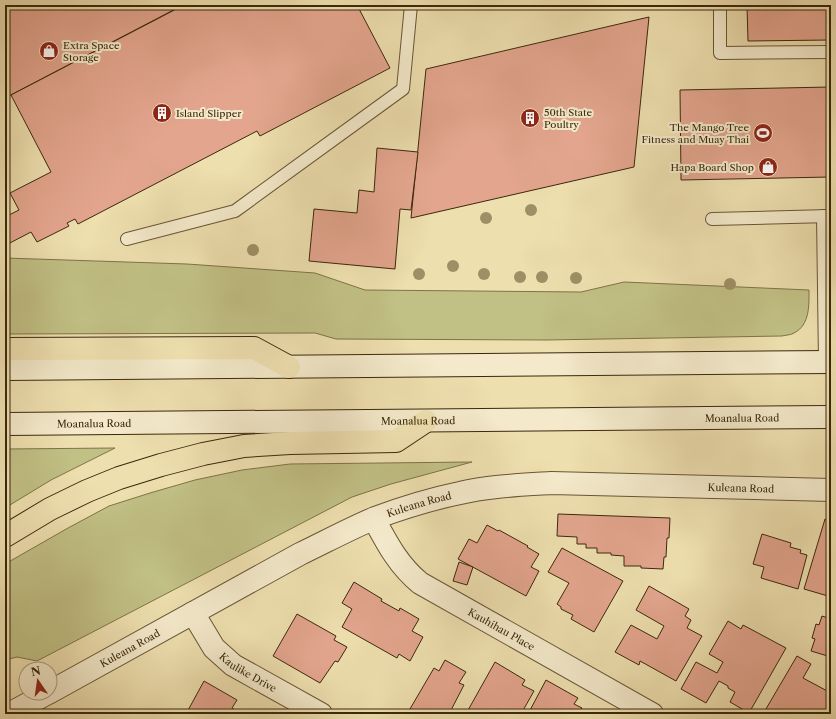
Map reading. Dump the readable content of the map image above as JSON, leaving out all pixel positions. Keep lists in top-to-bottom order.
{
  "streets": {
    "main road": [
      "Moanalua Road",
      "Kuleana Road",
      "Kauhihau Place",
      "Kaulike Drive"
    ]
  },
  "crossings": [
    ["Kuleana Road", "Kauhihau Place"],
    ["Kuleana Road", "Kaulike Drive"]
  ],
  "places": {
    "shop": ["Extra Space Storage", "Hapa Board Shop"],
    "building": ["Island Slipper", "50th State Poultry"],
    "sports": ["The Mango Tree Fitness and Muay Thai"]
  },
  "north": "top"
}
